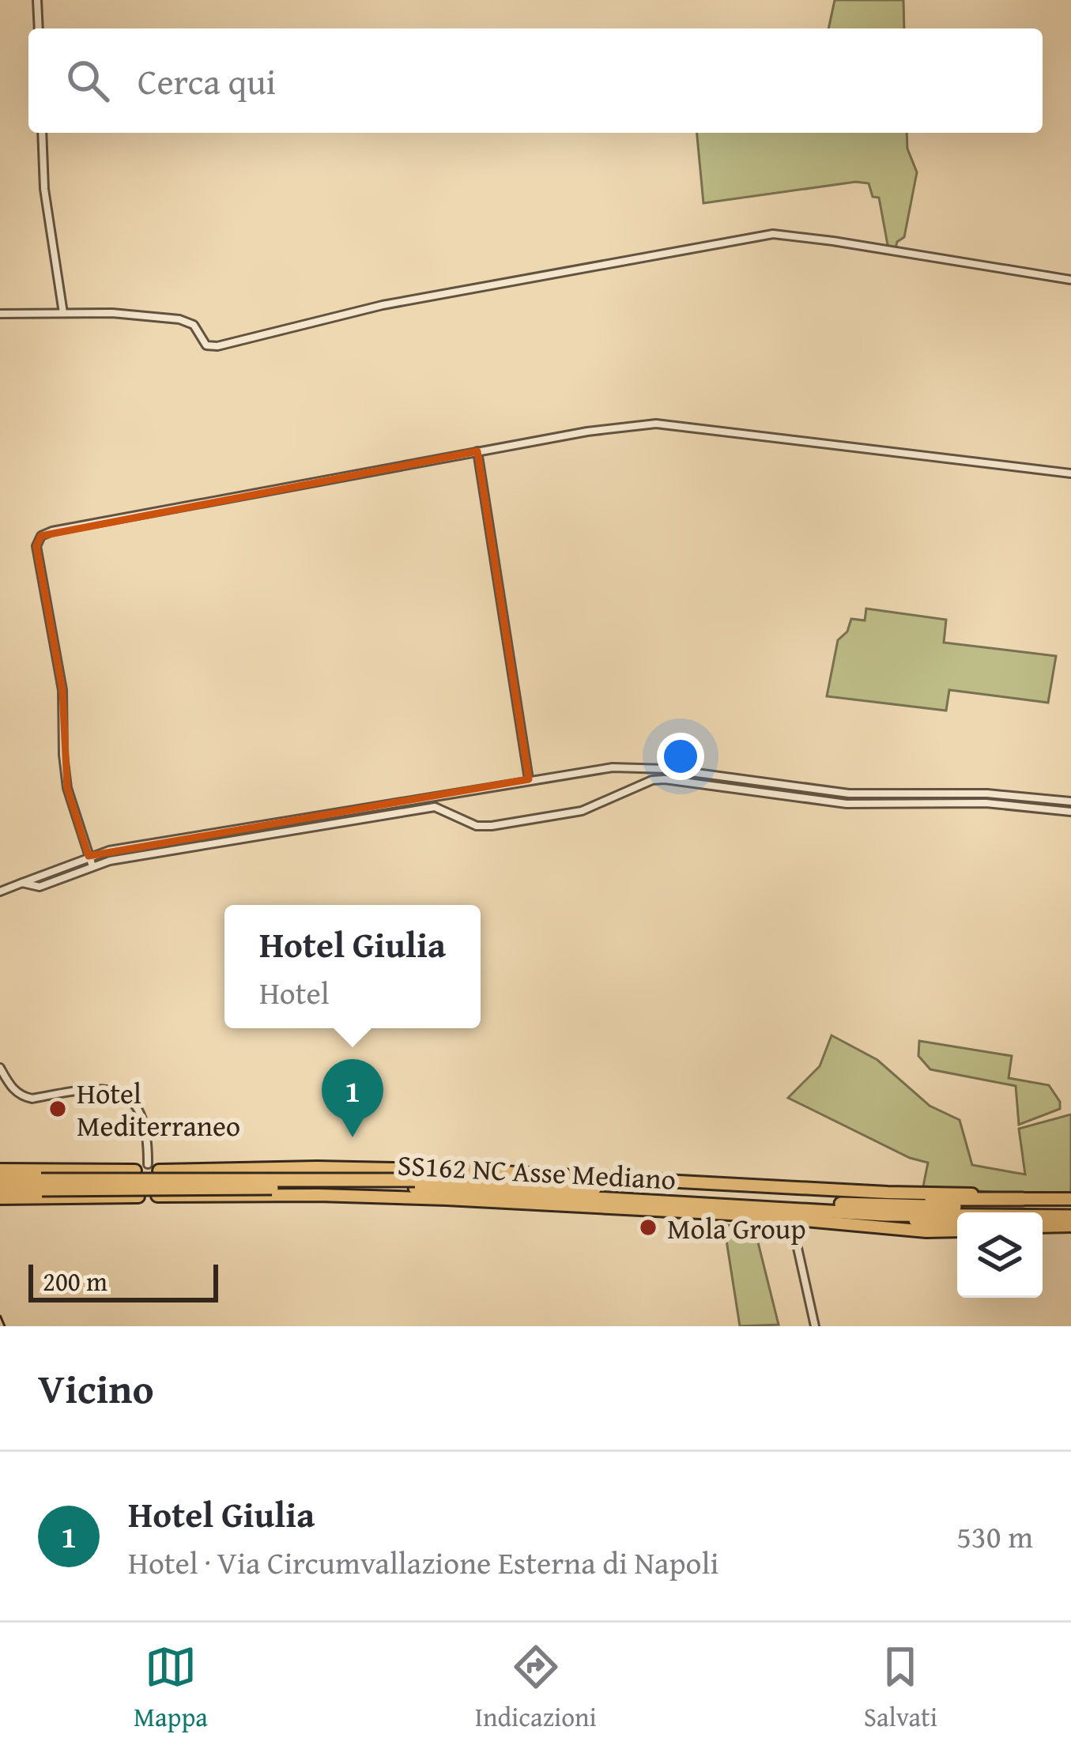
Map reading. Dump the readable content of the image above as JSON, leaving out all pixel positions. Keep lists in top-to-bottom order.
{
  "streets": {
    "highway": ["SS162 NC Asse Mediano"]
  },
  "places": ["Hotel Mediterraneo", "Mola Group"],
  "scale_bar": "200 m",
  "page": {
    "search": "Cerca qui",
    "popup": ["Hotel Giulia", "Hotel"],
    "pins": "1",
    "scale": "200 m",
    "heading": "Vicino",
    "list": [
      {
        "mark": "1",
        "name": "Hotel Giulia",
        "note": "Hotel · Via Circumvallazione Esterna di Napoli",
        "value": "530 m"
      }
    ],
    "nav": ["Mappa", "Indicazioni", "Salvati"]
  }
}
